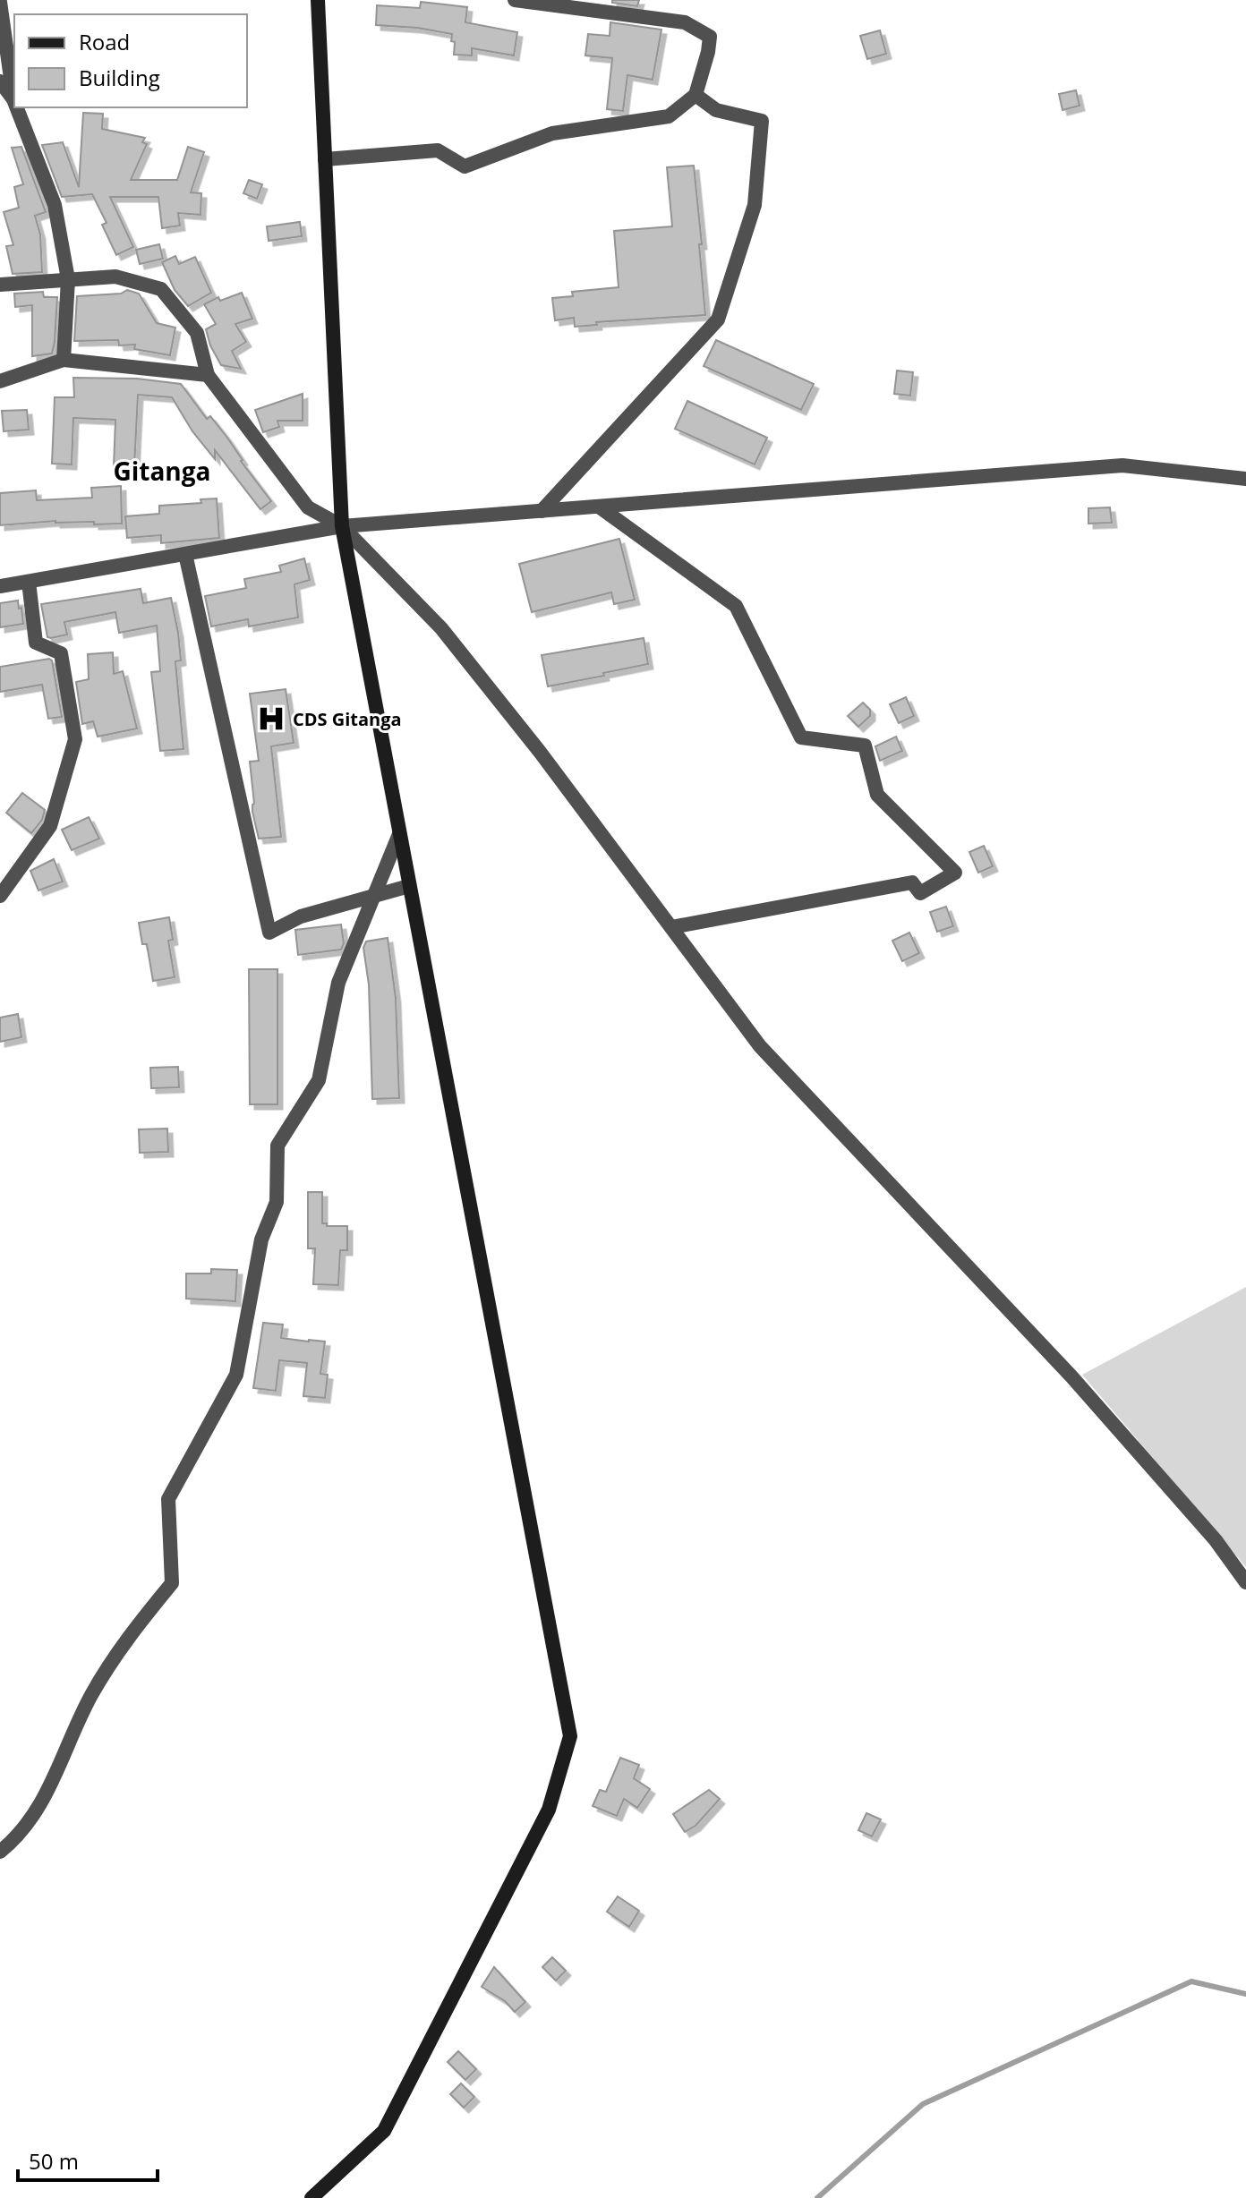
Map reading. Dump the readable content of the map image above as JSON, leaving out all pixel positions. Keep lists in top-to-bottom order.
{
  "districts": ["Gitanga"],
  "places": {
    "hospital": ["CDS Gitanga"]
  },
  "legend": ["Road", "Building"],
  "scale_bar": "50 m"
}
